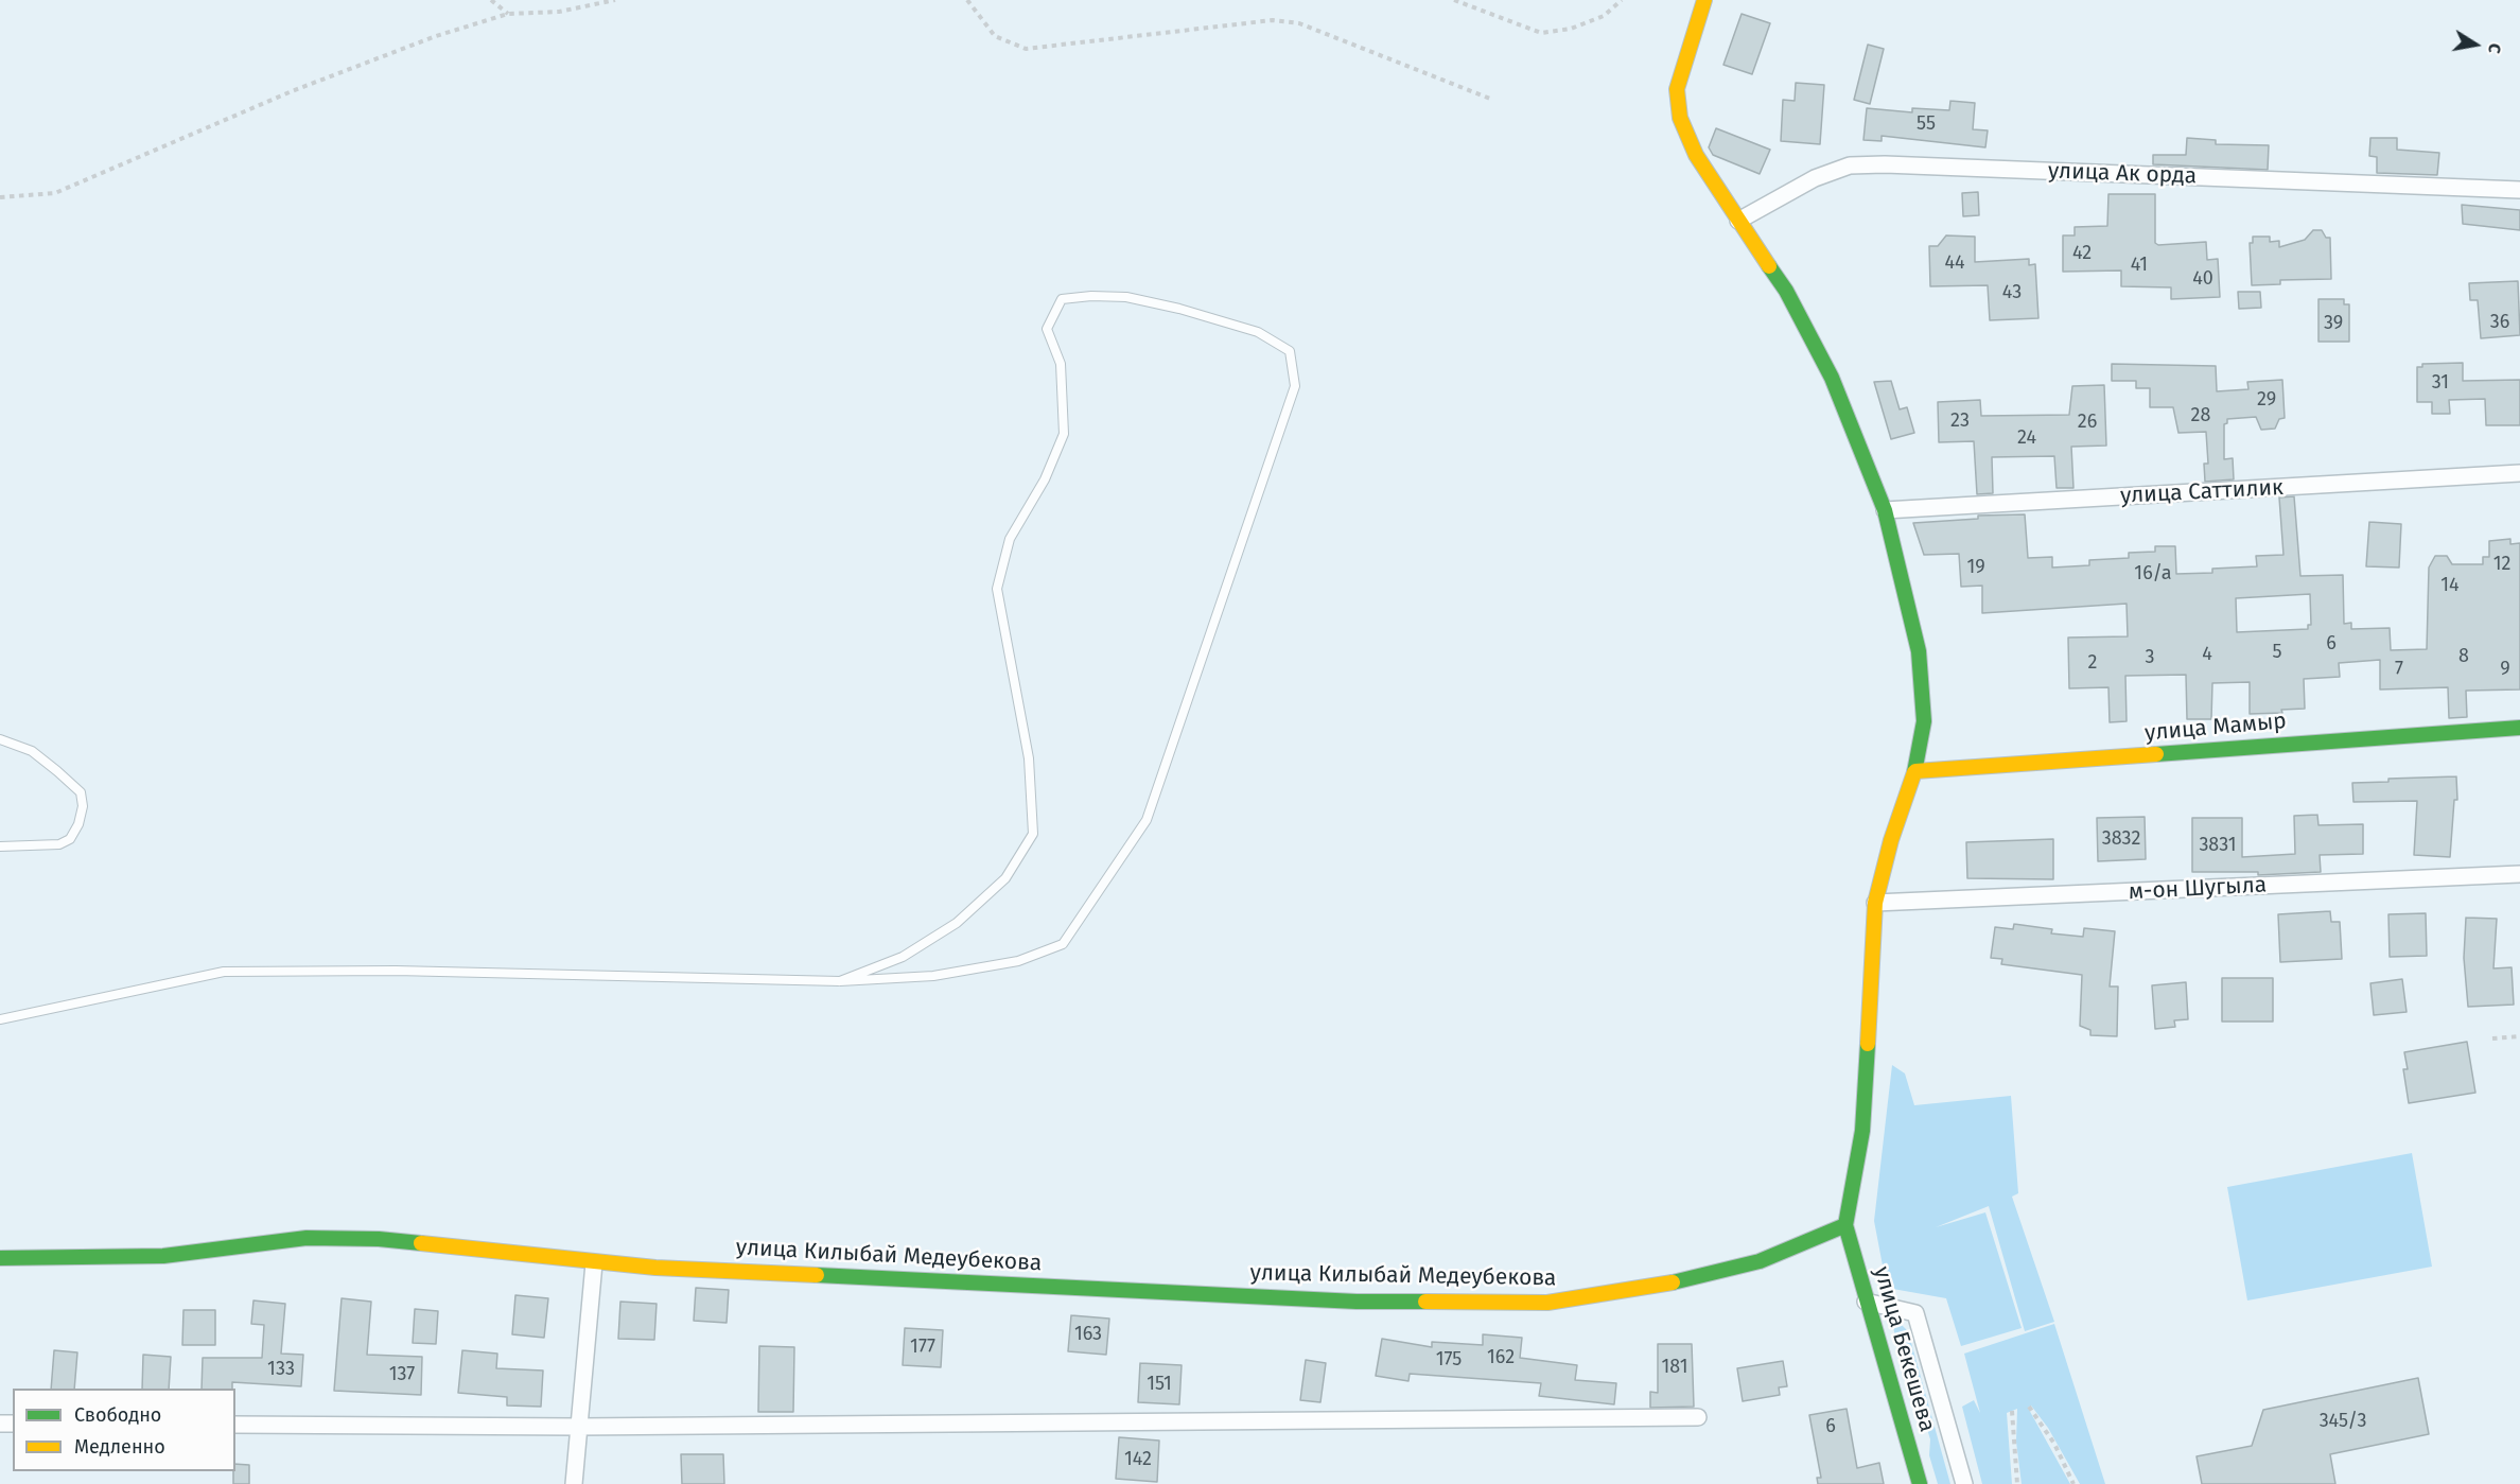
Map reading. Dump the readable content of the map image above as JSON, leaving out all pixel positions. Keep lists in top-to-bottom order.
{
  "streets": {
    "main road": ["улица Мамыр", "улица Килыбай Медеубекова", "улица Бекешева"],
    "street": ["улица Ак орда", "улица Саттилик", "м-он Шугыла"]
  },
  "crossings": [
    ["улица Килыбай Медеубекова", "улица Бекешева"]
  ],
  "house_numbers": [
    "55",
    "42",
    "44",
    "41",
    "40",
    "43",
    "36",
    "39",
    "31",
    "29",
    "28",
    "23",
    "26",
    "24",
    "12",
    "19",
    "16/а",
    "14",
    "6",
    "5",
    "4",
    "8",
    "3",
    "2",
    "7",
    "9",
    "3832",
    "3831",
    "163",
    "177",
    "162",
    "175",
    "181",
    "133",
    "137",
    "151",
    "345/3",
    "6",
    "142"
  ],
  "legend": ["Свободно", "Медленно"],
  "north": "right"
}
